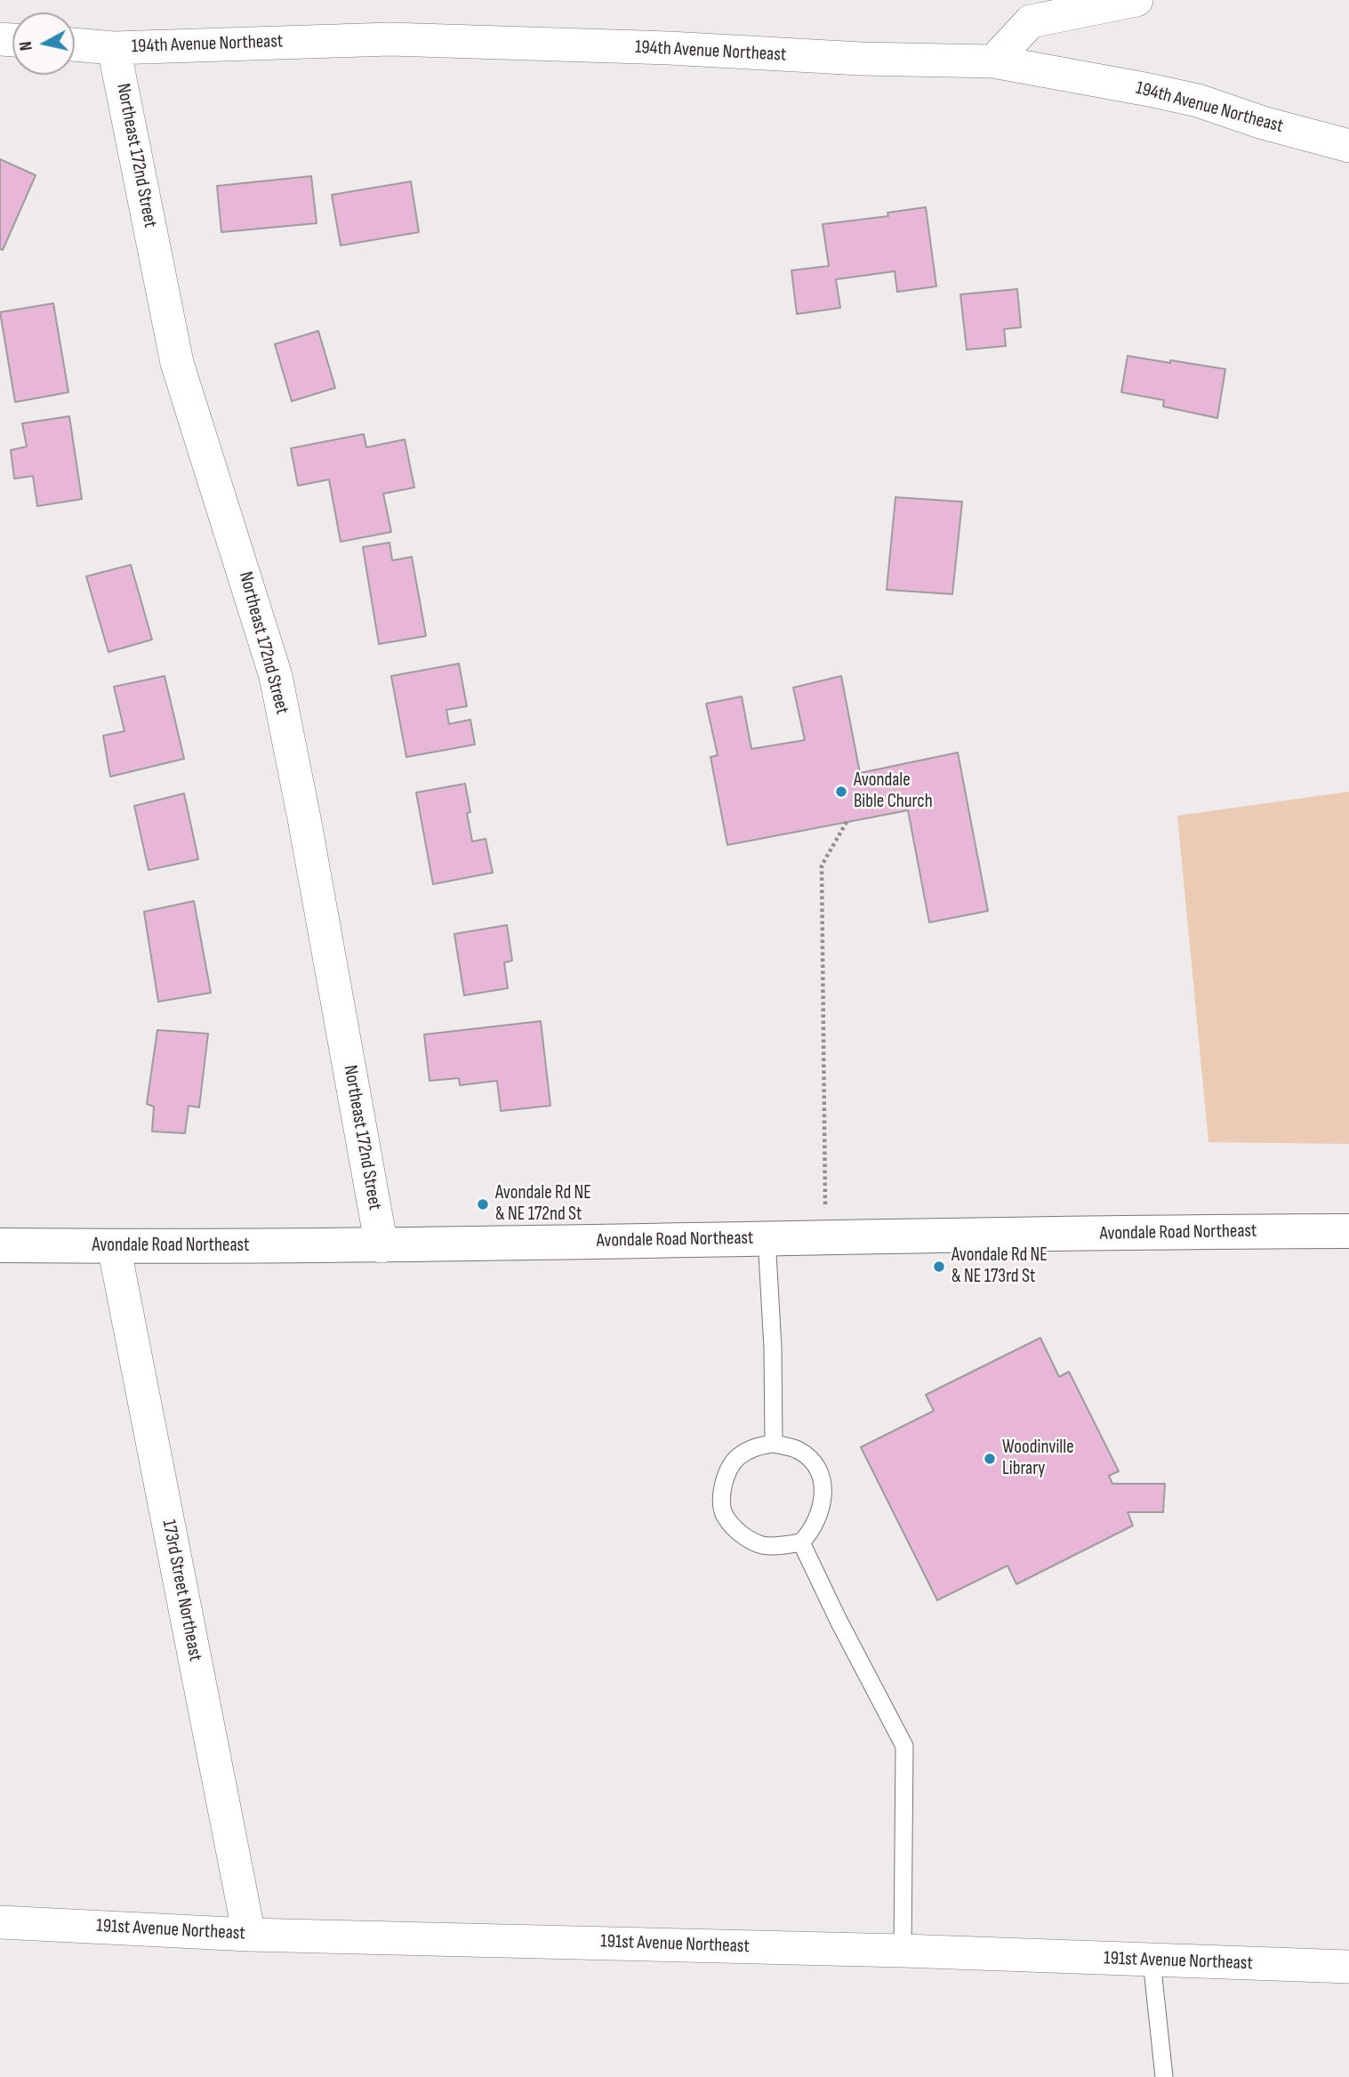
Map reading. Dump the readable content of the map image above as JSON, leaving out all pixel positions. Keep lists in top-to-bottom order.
{
  "streets": {
    "main road": ["Avondale Road Northeast"],
    "street": [
      "194th Avenue Northeast",
      "Northeast 172nd Street",
      "173rd Street Northeast",
      "191st Avenue Northeast"
    ]
  },
  "crossings": [
    ["194th Avenue Northeast", "Northeast 172nd Street"],
    ["Northeast 172nd Street", "Avondale Road Northeast"],
    ["Avondale Road Northeast", "173rd Street Northeast"],
    ["173rd Street Northeast", "191st Avenue Northeast"]
  ],
  "places": [
    "Avondale Bible Church",
    "Avondale Rd NE & NE 172nd St",
    "Avondale Rd NE & NE 173rd St",
    "Woodinville Library"
  ],
  "north": "left"
}
